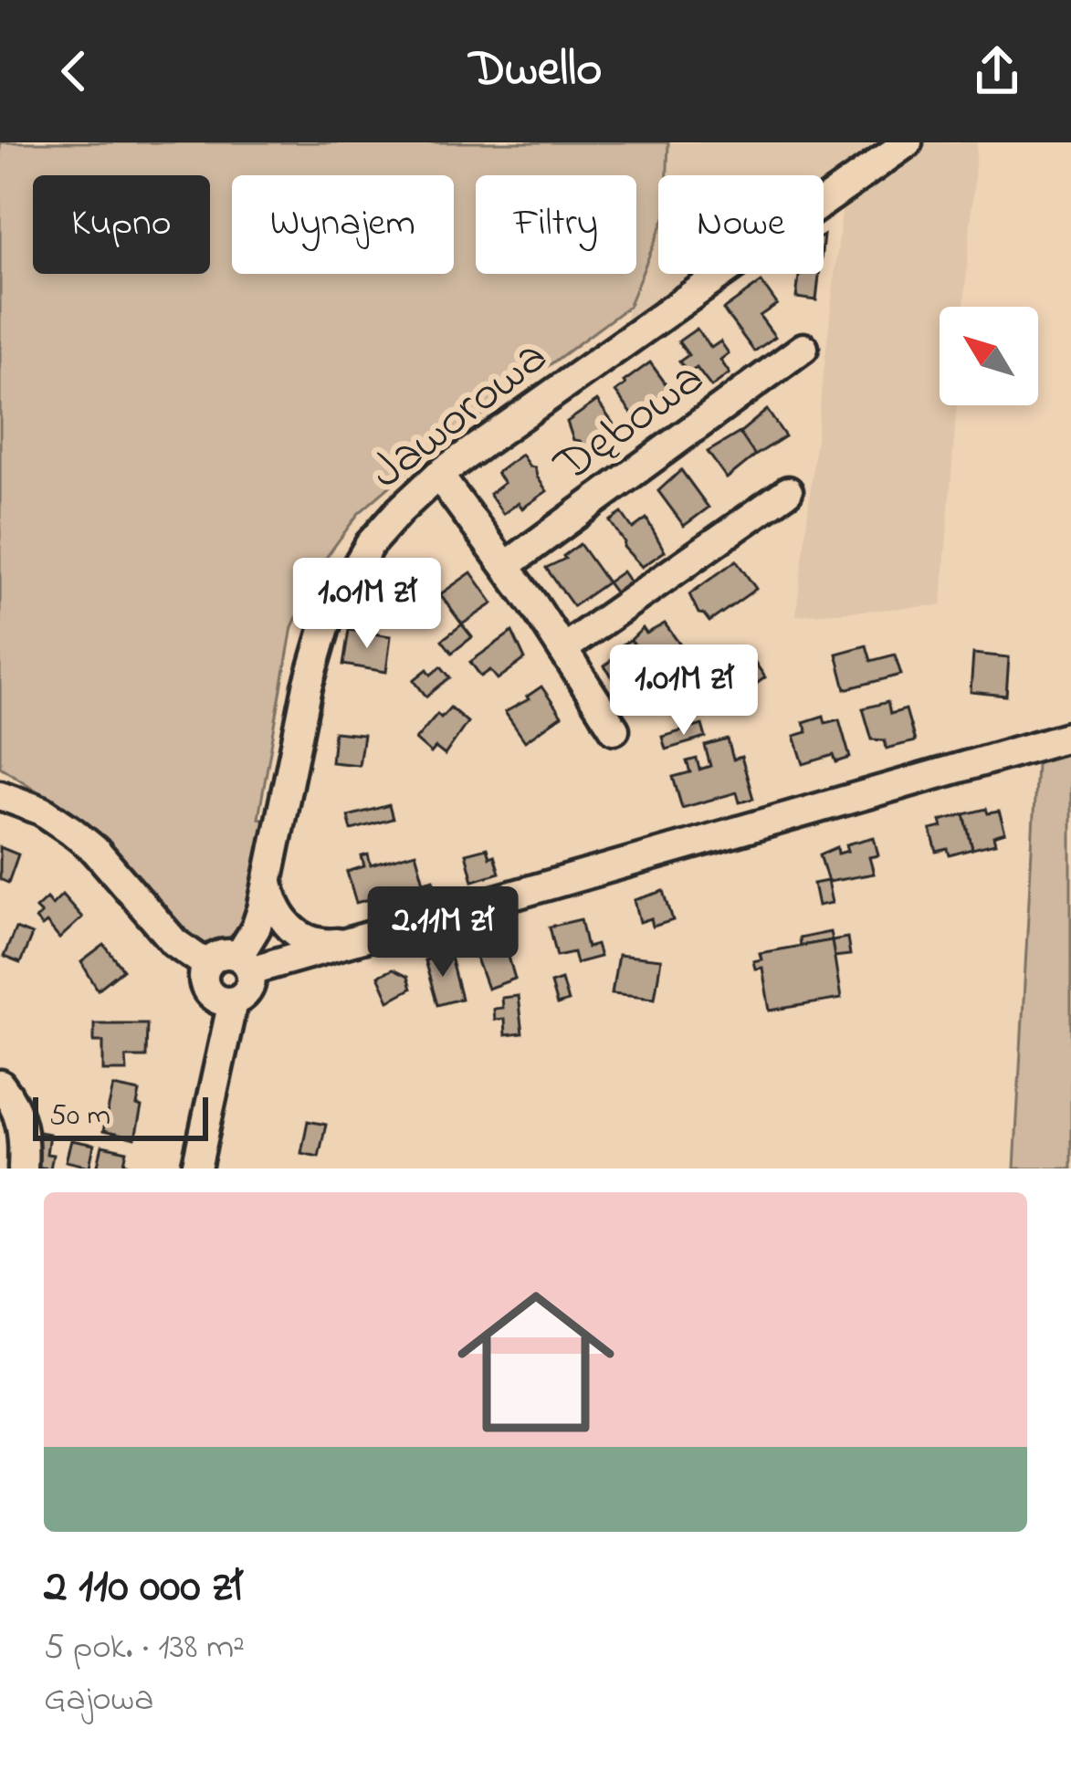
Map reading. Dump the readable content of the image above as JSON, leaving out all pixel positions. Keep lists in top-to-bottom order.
{
  "streets": {
    "street": ["Jaworowa", "Dębowa"]
  },
  "scale_bar": "50 m",
  "north": "top left",
  "page": {
    "header": "Dwello",
    "chip": [
      "Kupno",
      "Wynajem",
      "Filtry",
      "Nowe"
    ],
    "price": ["1.01M zł", "1.01M zł", "2.11M zł"],
    "scale": "50 m",
    "list": [
      {
        "name": "2 110 000 zł",
        "note": "5 pok. · 138 m² · Gajowa"
      }
    ]
  }
}
